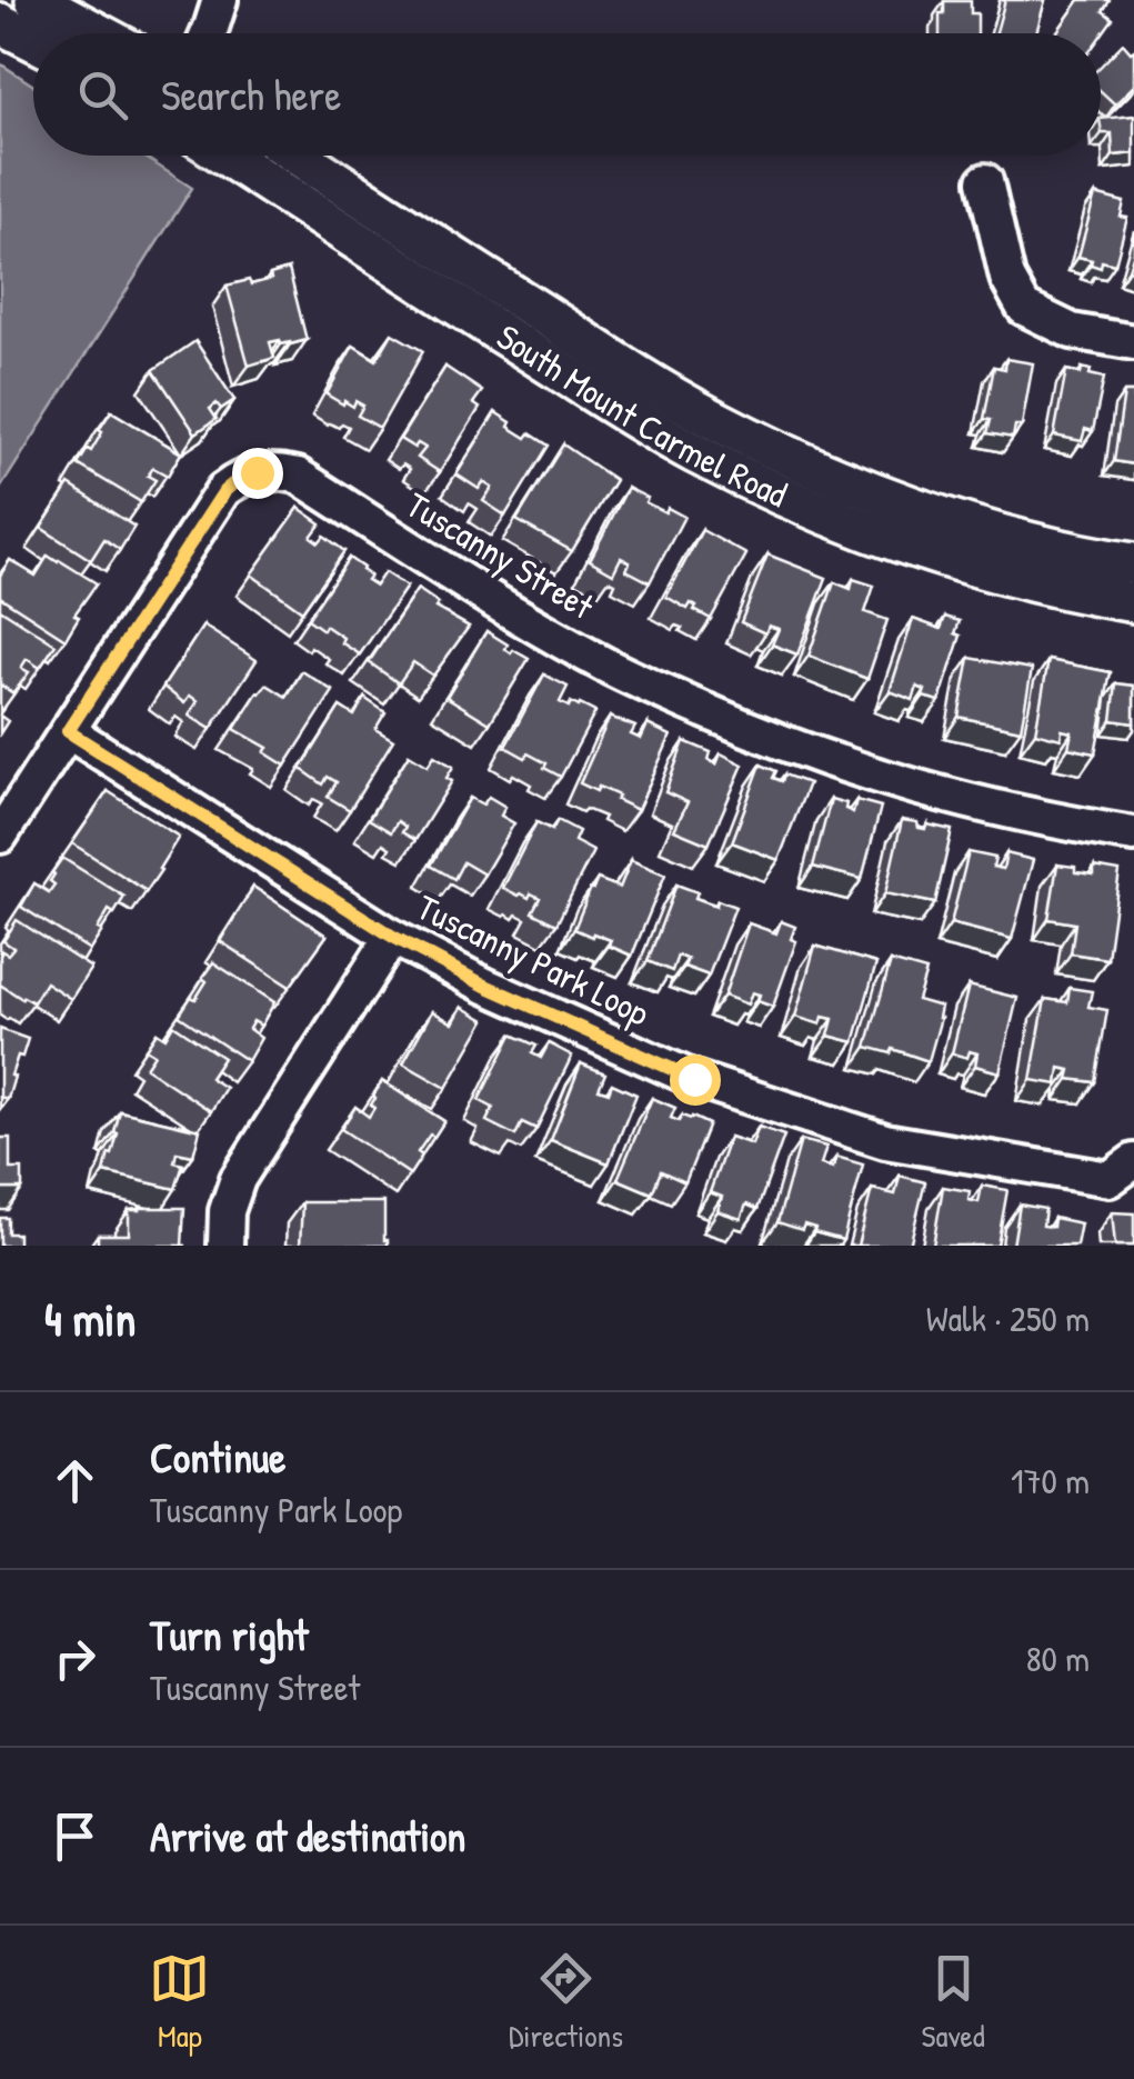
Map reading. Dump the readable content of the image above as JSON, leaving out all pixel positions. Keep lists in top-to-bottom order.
{
  "streets": {
    "street": ["South Mount Carmel Road", "Tuscanny Street", "Tuscanny Park Loop"]
  },
  "crossings": [
    ["Tuscanny Street", "Tuscanny Park Loop"]
  ],
  "page": {
    "search": "Search here",
    "heading": ["4 min", "Walk · 250 m"],
    "list": [
      ["Continue", "Tuscanny Park Loop", "170 m"],
      ["Turn right", "Tuscanny Street", "80 m"],
      "Arrive at destination"
    ],
    "nav": ["Map", "Directions", "Saved"]
  }
}
